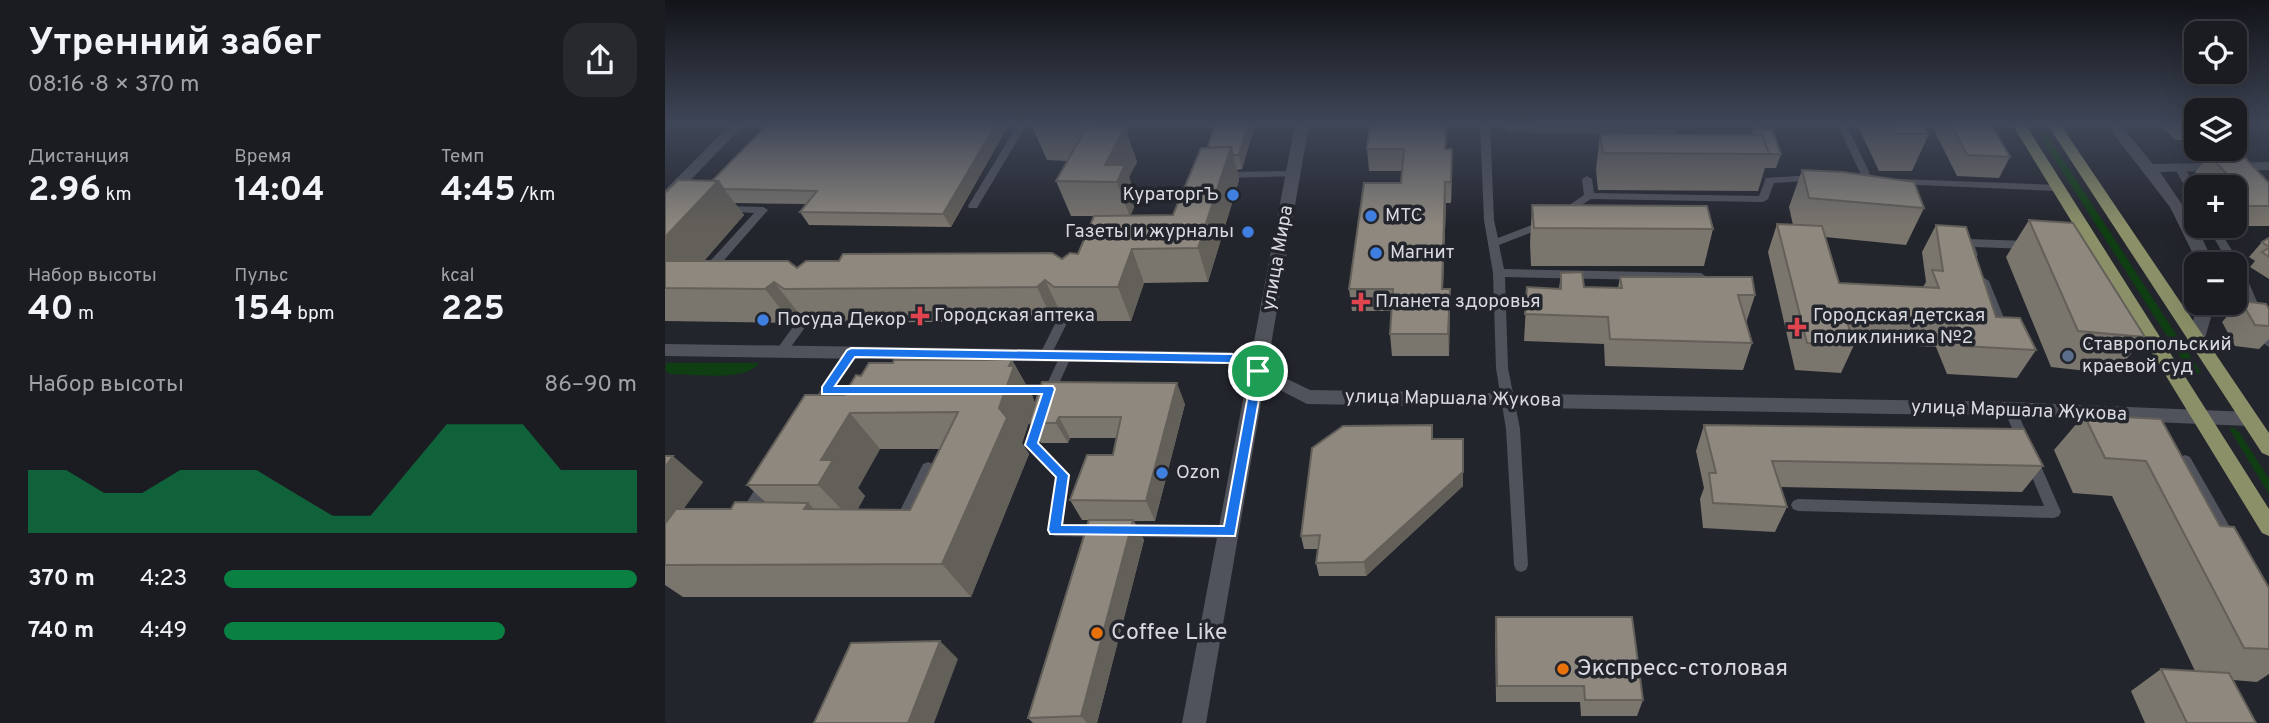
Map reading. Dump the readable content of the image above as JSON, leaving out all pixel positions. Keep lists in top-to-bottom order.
{
  "streets": {
    "street": ["улица Мира", "улица Маршала Жукова"]
  },
  "crossings": [
    ["улица Мира", "улица Маршала Жукова"]
  ],
  "places": {
    "other": [
      "КураторгЪ",
      "МТС",
      "Газеты и журналы",
      "Магнит",
      "Посуда Декор",
      "Ставропольский краевой суд",
      "Ozon",
      "Coffee Like",
      "Экспресс-столовая"
    ],
    "health": ["Планета здоровья", "Городская аптека", "Городская детская поликлиника №2"]
  },
  "page": {
    "heading": ["Утренний забег", "08:16 · 8 × 370 m"],
    "map_buttons": ["+", "−"],
    "stats": [
      ["Дистанция", "2.96 km"],
      ["Время", "14:04"],
      ["Темп", "4:45 /km"],
      ["Набор высоты", "40 m"],
      ["Пульс", "154 bpm"],
      ["kcal", "225"]
    ],
    "chart": ["Набор высоты", "86–90 m"],
    "list": [
      {
        "name": "370 m",
        "note": "4:23"
      },
      {
        "name": "740 m",
        "note": "4:49"
      }
    ]
  }
}
